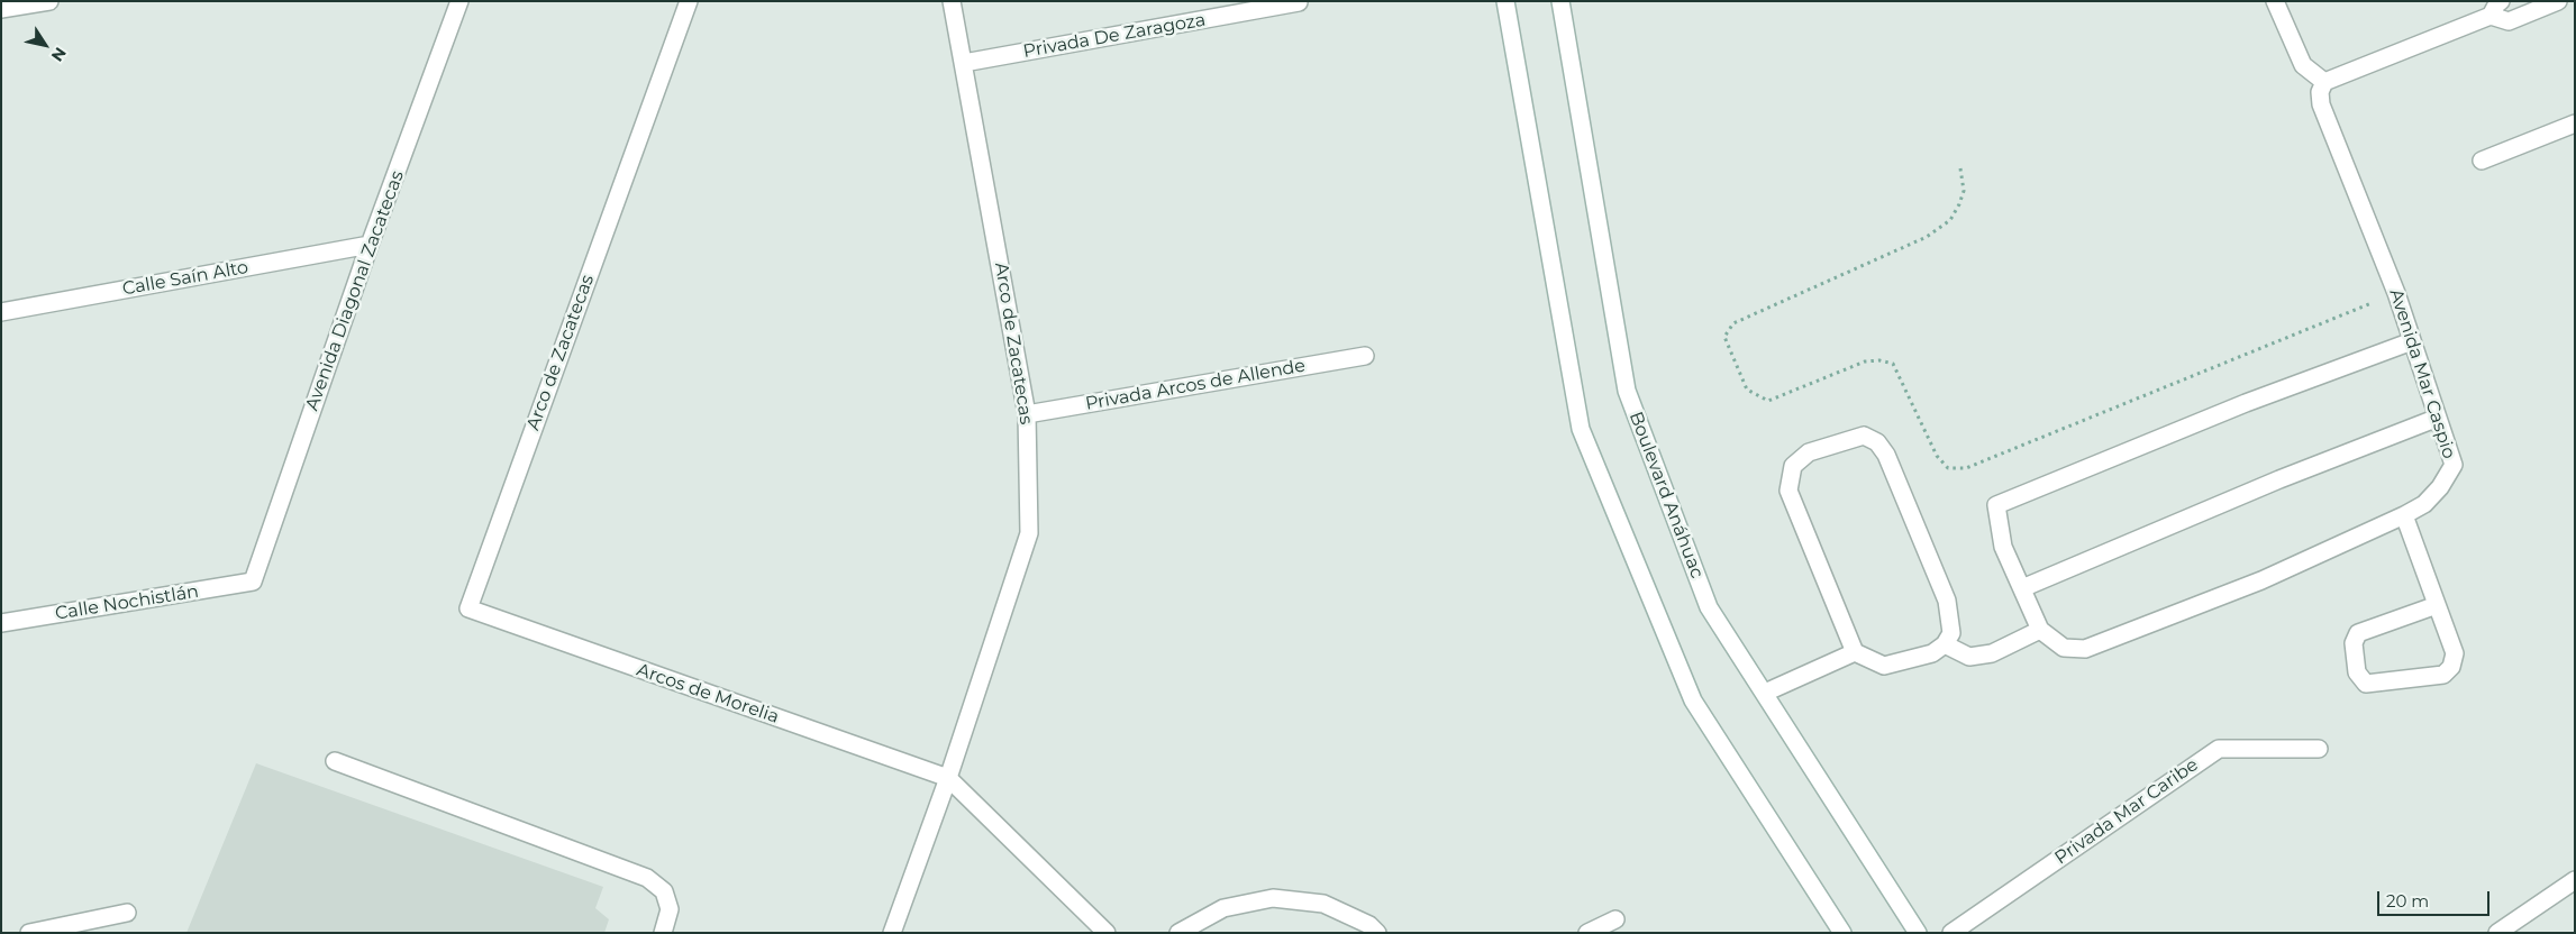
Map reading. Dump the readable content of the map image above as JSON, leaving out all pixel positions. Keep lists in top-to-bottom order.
{
  "streets": {
    "street": [
      "Privada De Zaragoza",
      "Calle Saín Alto",
      "Avenida Diagonal Zacatecas",
      "Arco de Zacatecas",
      "Avenida Mar Caspio",
      "Privada Arcos de Allende",
      "Boulevard Anáhuac",
      "Calle Nochistlán",
      "Arcos de Morelia",
      "Privada Mar Caribe"
    ]
  },
  "crossings": [
    ["Privada De Zaragoza", "Arco de Zacatecas"],
    ["Calle Saín Alto", "Avenida Diagonal Zacatecas"],
    ["Avenida Diagonal Zacatecas", "Calle Nochistlán"],
    ["Arco de Zacatecas", "Privada Arcos de Allende"],
    ["Arco de Zacatecas", "Arcos de Morelia"]
  ],
  "scale_bar": "20 m",
  "north": "bottom right"
}
